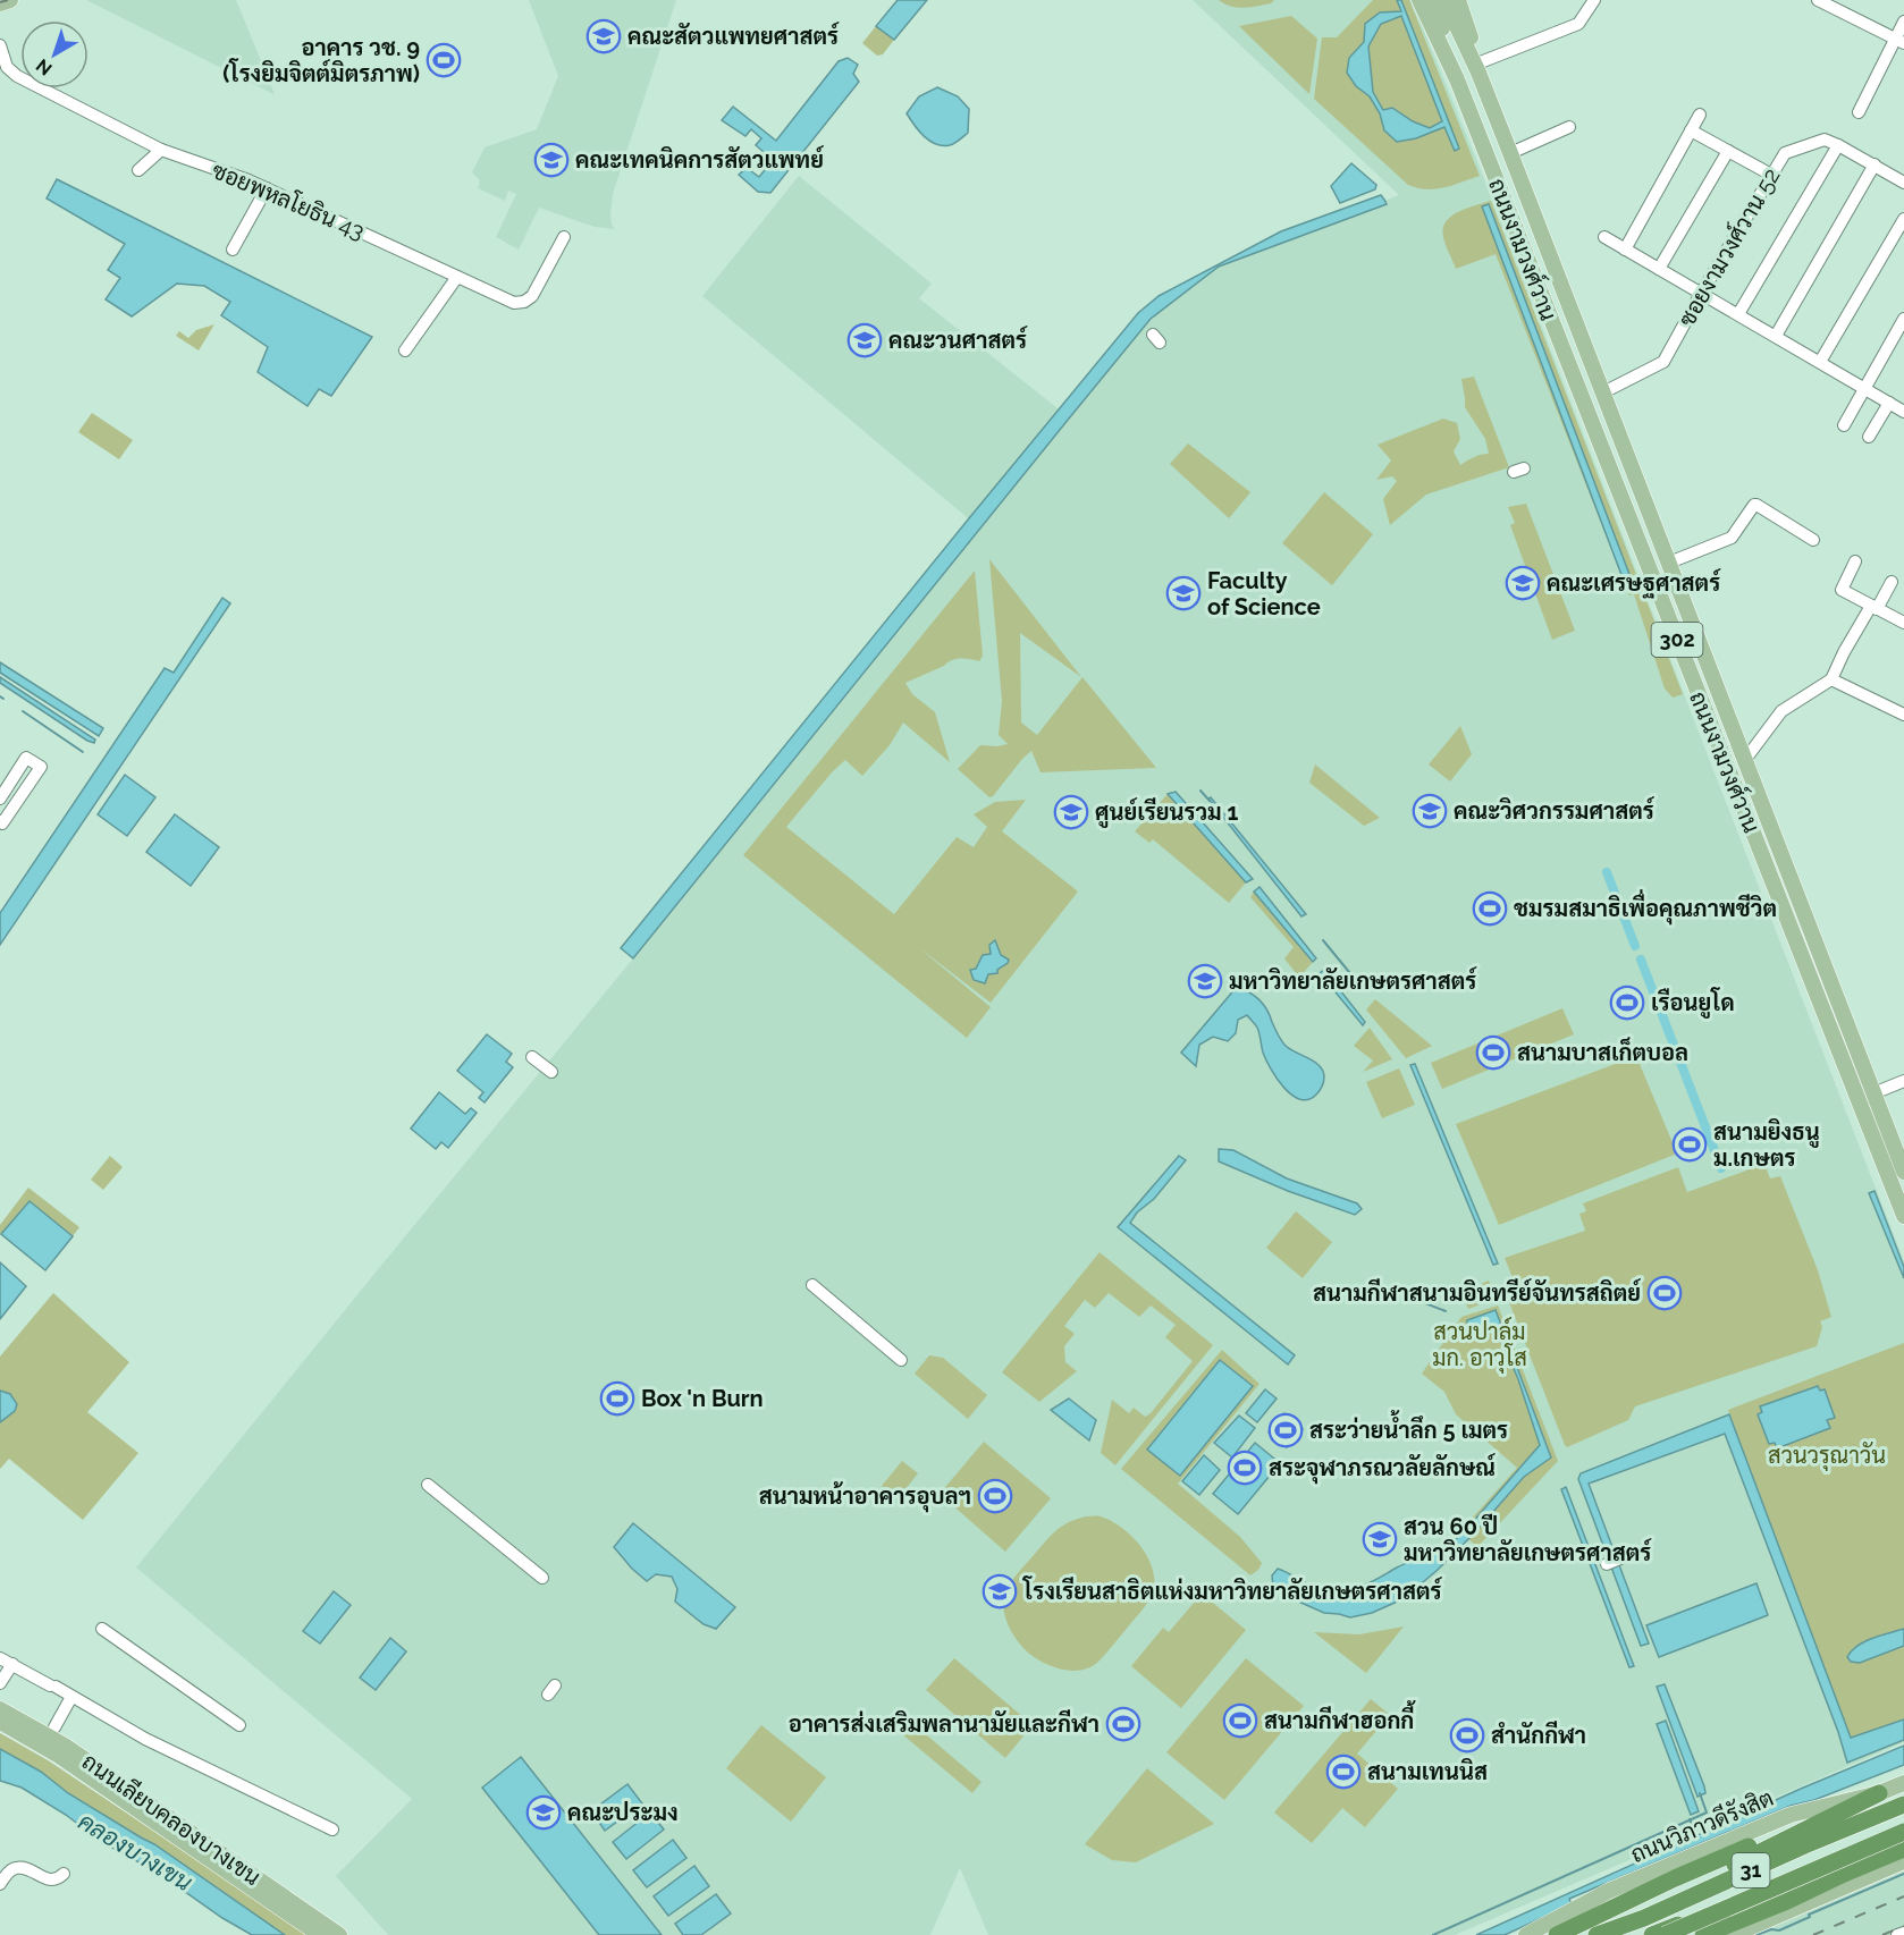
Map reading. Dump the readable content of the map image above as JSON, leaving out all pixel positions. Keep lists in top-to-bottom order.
{
  "streets": {
    "highway": ["31"],
    "main road": [
      "ถนนงามวงศ์วาน",
      "302",
      "ถนนเลียบคลองบางเขน",
      "ถนนวิภาวดีรังสิต"
    ],
    "street": ["ซอยพหลโยธิน 43", "ซอยงามวงศ์วาน 52"]
  },
  "crossings": [
    ["ซอยงามวงศ์วาน 52", "ถนนงามวงศ์วาน"]
  ],
  "water": ["คลองบางเขน"],
  "parks": ["สวนปาล์ม มก. อาวุโส", "สวนวรุณาวัน"],
  "places": {
    "school or university": [
      "คณะสัตวแพทยศาสตร์",
      "คณะเทคนิคการสัตวแพทย์",
      "คณะวนศาสตร์",
      "คณะเศรษฐศาสตร์",
      "Faculty of Science",
      "คณะวิศวกรรมศาสตร์",
      "ศูนย์เรียนรวม 1",
      "มหาวิทยาลัยเกษตรศาสตร์",
      "สวน 60 ปี มหาวิทยาลัยเกษตรศาสตร์",
      "โรงเรียนสาธิตแห่งมหาวิทยาลัยเกษตรศาสตร์",
      "คณะประมง"
    ],
    "sports": [
      "อาคาร วช. 9 (โรงยิมจิตต์มิตรภาพ)",
      "ชมรมสมาธิเพื่อคุณภาพชีวิต",
      "เรือนยูโด",
      "สนามบาสเก็ตบอล",
      "สนามยิงธนู ม.เกษตร",
      "สนามกีฬาสนามอินทรีย์จันทรสถิตย์",
      "Box 'n Burn",
      "สระว่ายน้ำลึก 5 เมตร",
      "สระจุฬาภรณวลัยลักษณ์",
      "สนามหน้าอาคารอุบลฯ",
      "สนามกีฬาฮอกกี้",
      "อาคารส่งเสริมพลานามัยและกีฬา",
      "สำนักกีฬา",
      "สนามเทนนิส"
    ]
  },
  "north": "bottom left"
}
